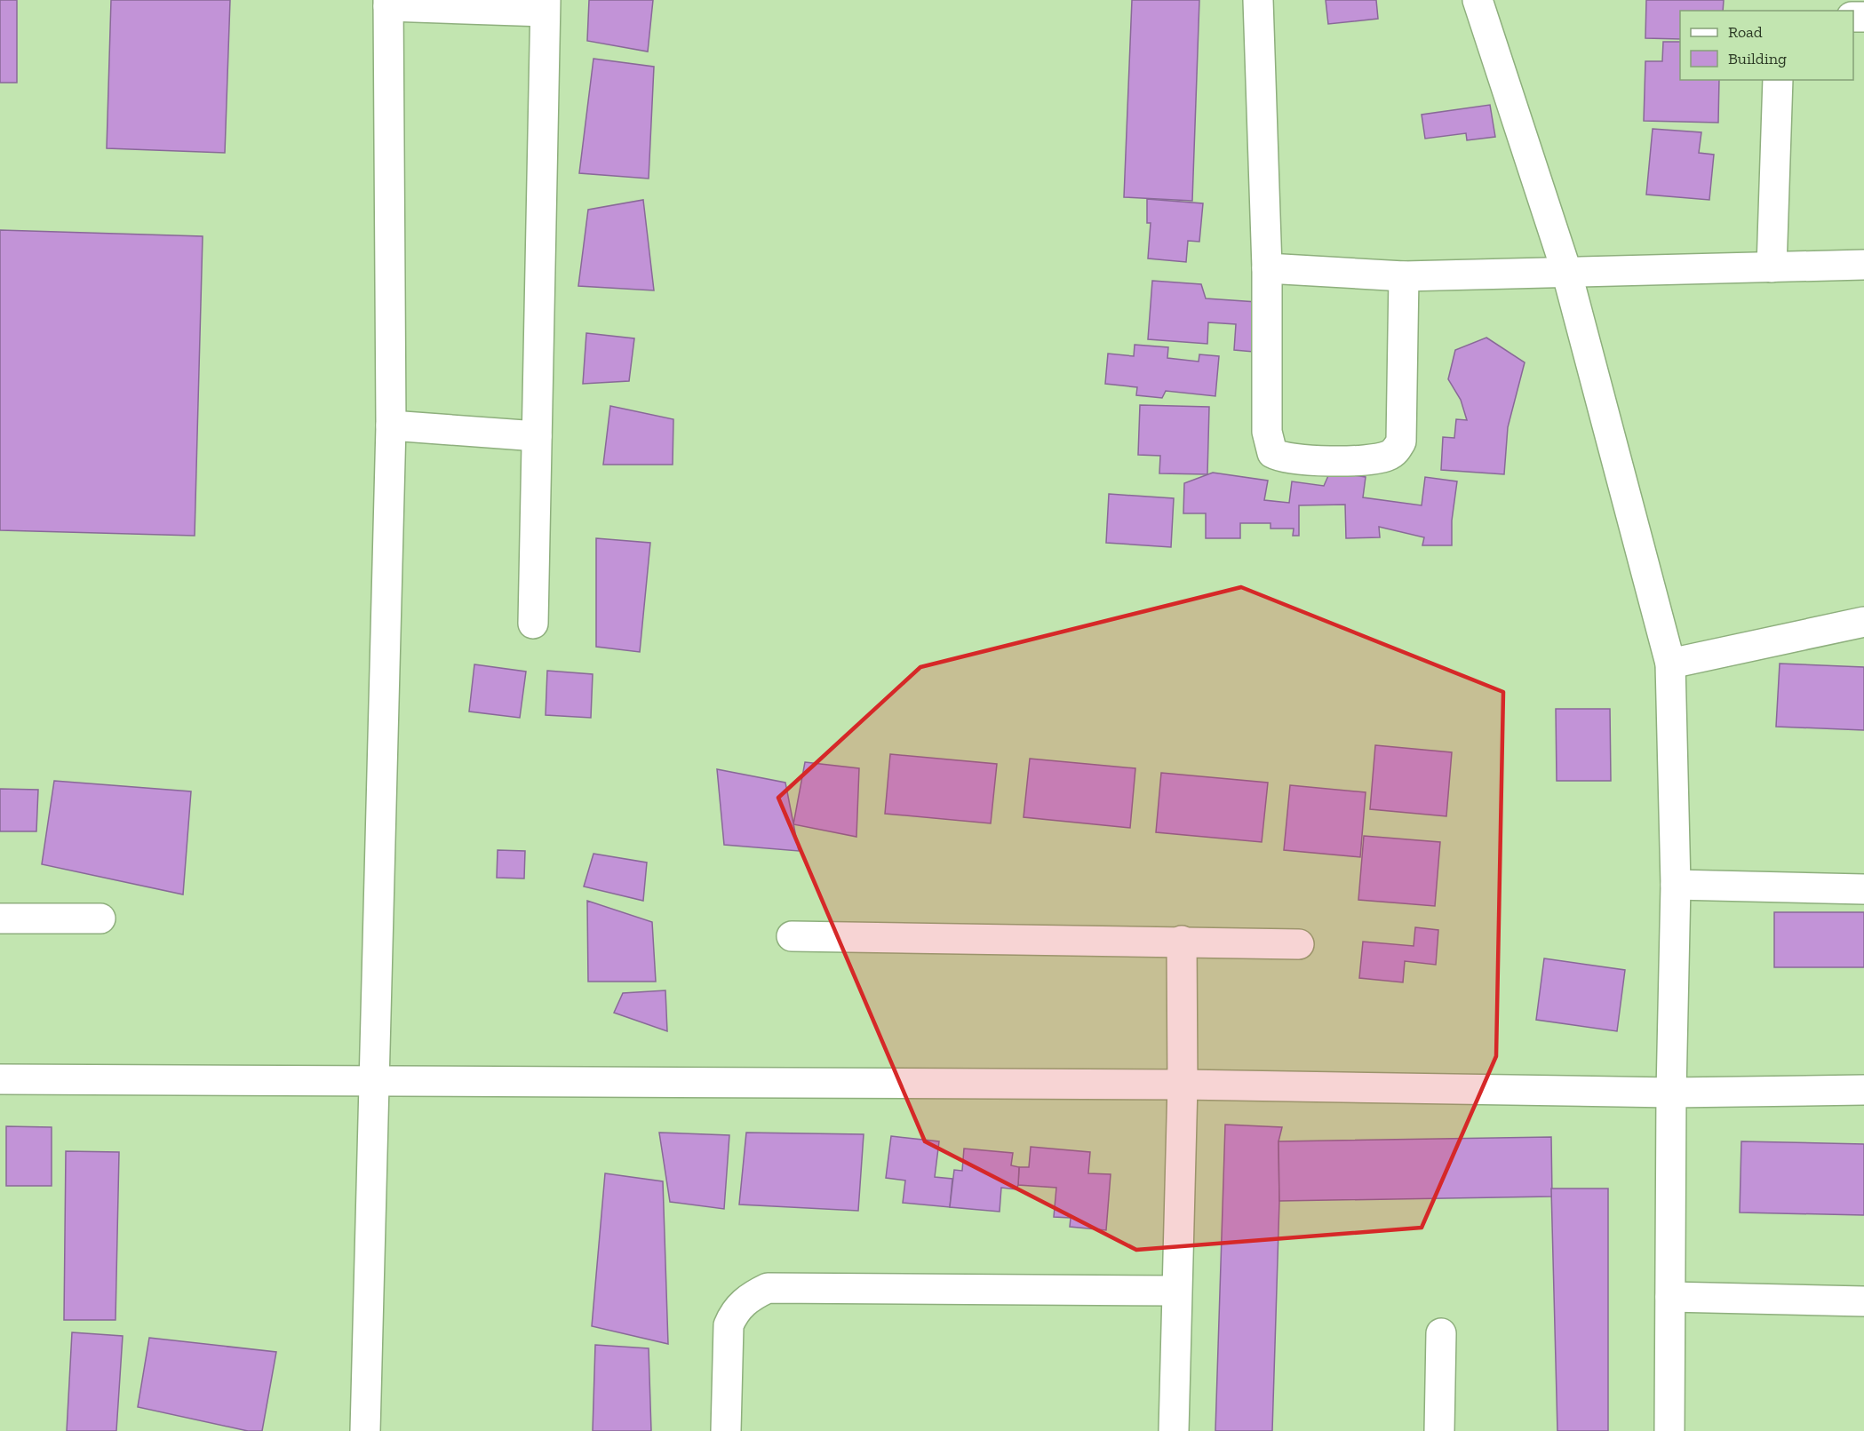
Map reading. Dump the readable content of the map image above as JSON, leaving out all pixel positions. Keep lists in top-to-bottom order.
{
  "legend": ["Road", "Building"]
}
